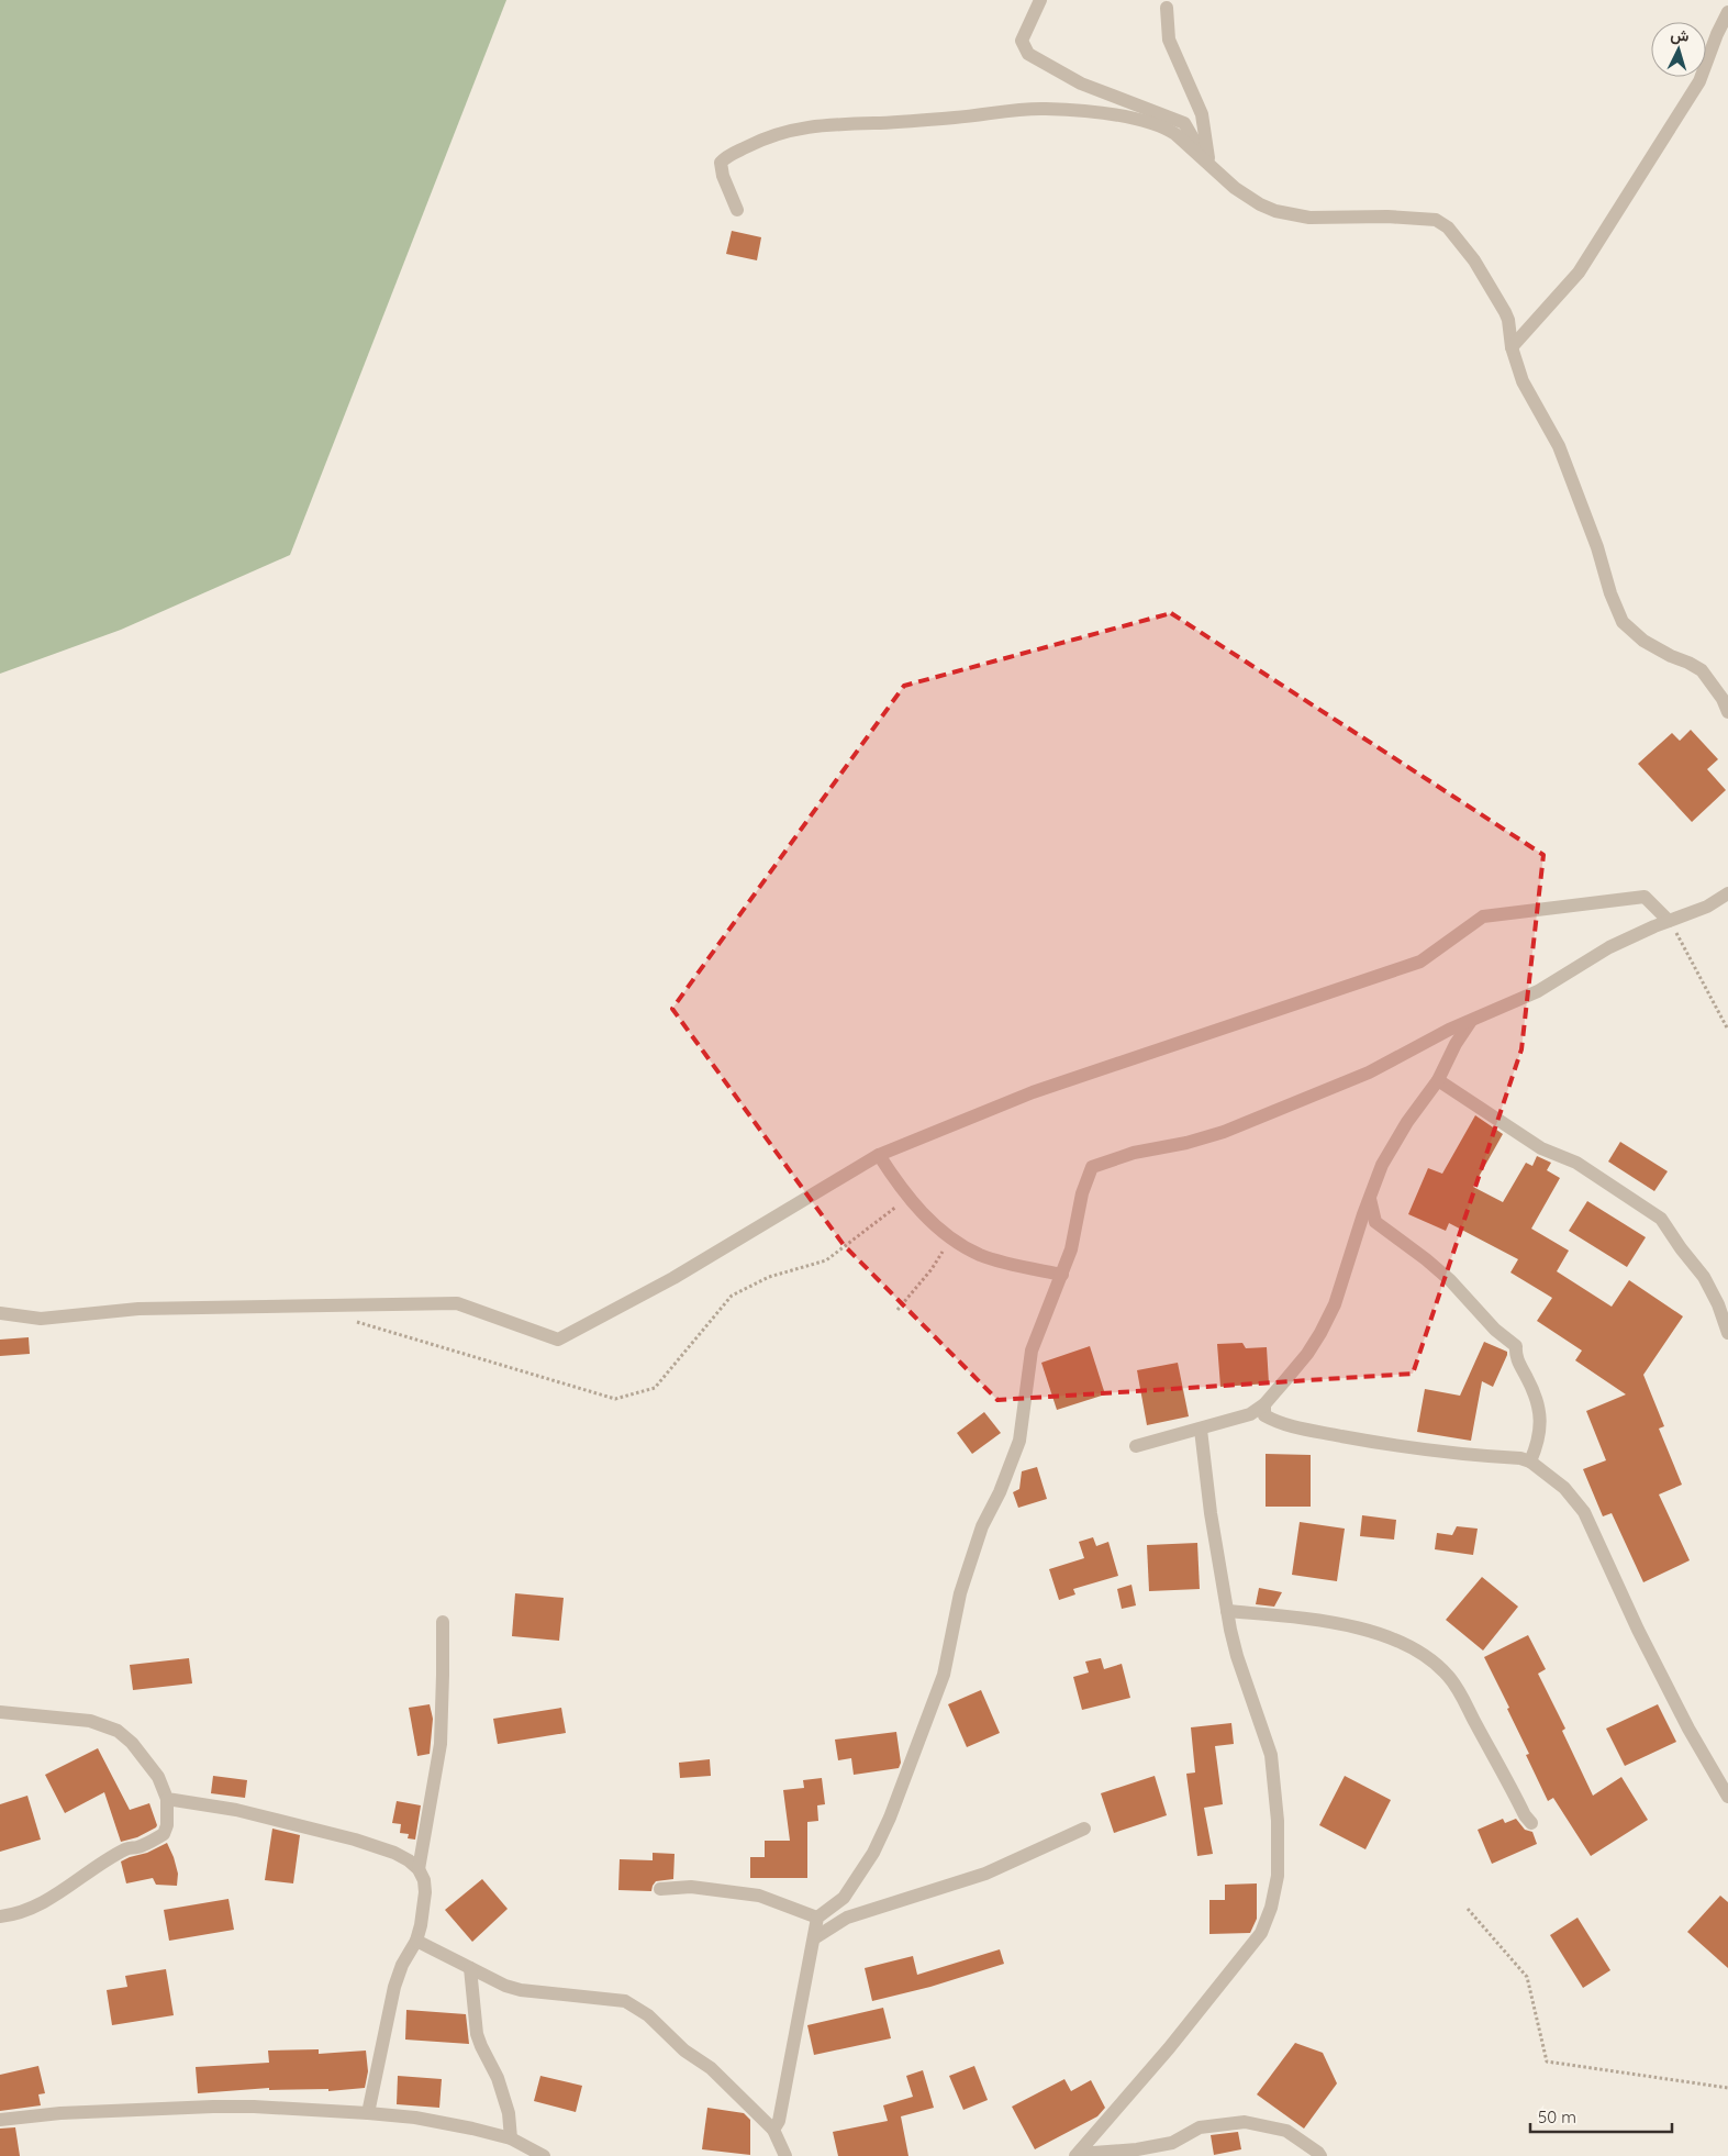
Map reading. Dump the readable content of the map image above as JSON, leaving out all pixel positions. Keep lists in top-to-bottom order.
{
  "scale_bar": "50 m",
  "north": "top"
}
